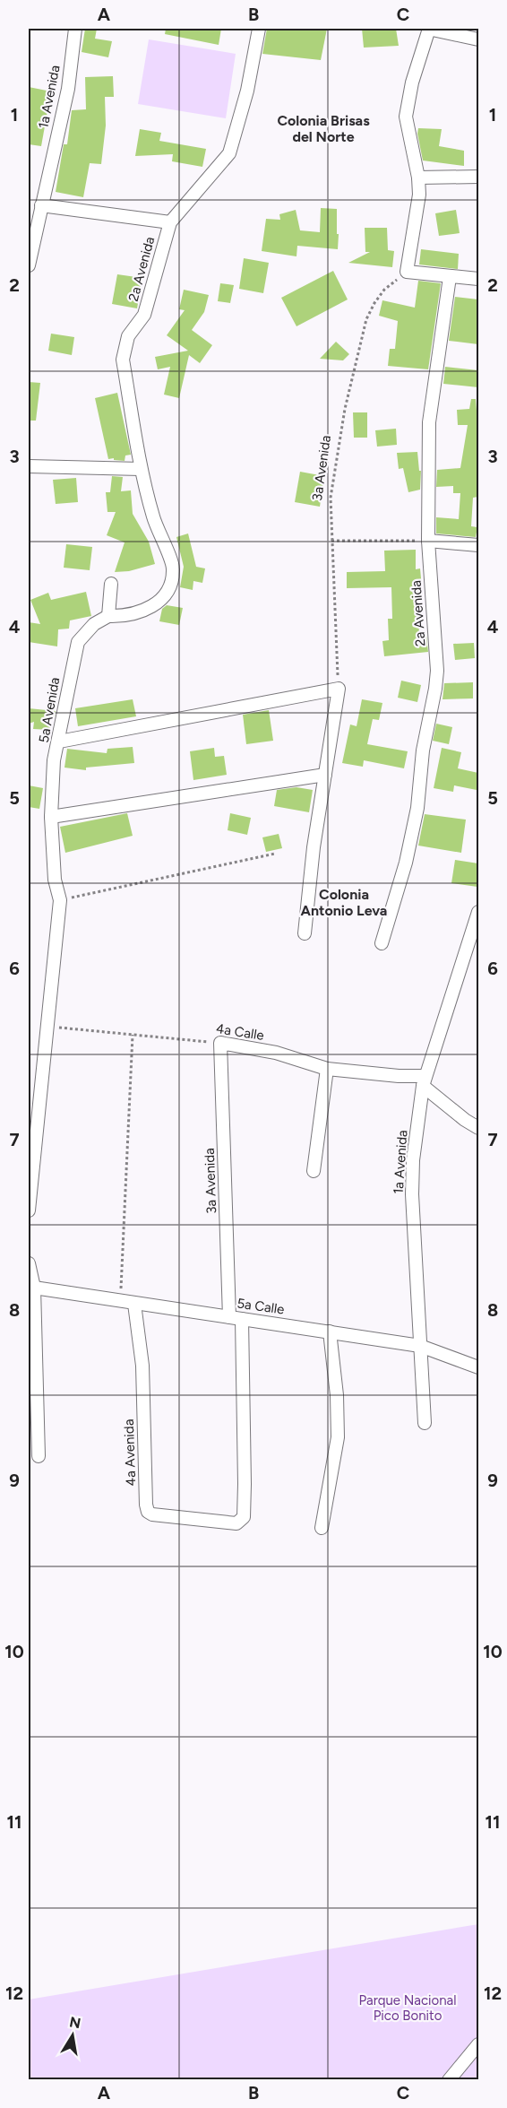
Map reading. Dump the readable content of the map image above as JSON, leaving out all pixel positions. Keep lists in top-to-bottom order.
{
  "streets": {
    "street": [
      "1a Avenida",
      "2a Avenida",
      "3a Avenida",
      "5a Avenida",
      "4a Calle",
      "5a Calle",
      "4a Avenida"
    ]
  },
  "crossings": [
    ["1a Avenida", "4a Calle"],
    ["1a Avenida", "5a Calle"],
    ["2a Avenida", "5a Avenida"],
    ["3a Avenida", "4a Calle"],
    ["3a Avenida", "5a Calle"],
    ["3a Avenida", "4a Avenida"],
    ["5a Avenida", "4a Calle"],
    ["5a Calle", "4a Avenida"]
  ],
  "districts": ["Colonia Brisas del Norte", "Colonia Antonio Leva"],
  "parks": ["Parque Nacional Pico Bonito"],
  "north": "top",
  "grid": {
    "columns": ["A", "B", "C"],
    "rows": [
      "1",
      "2",
      "3",
      "4",
      "5",
      "6",
      "7",
      "8",
      "9",
      "10",
      "11",
      "12"
    ]
  }
}
